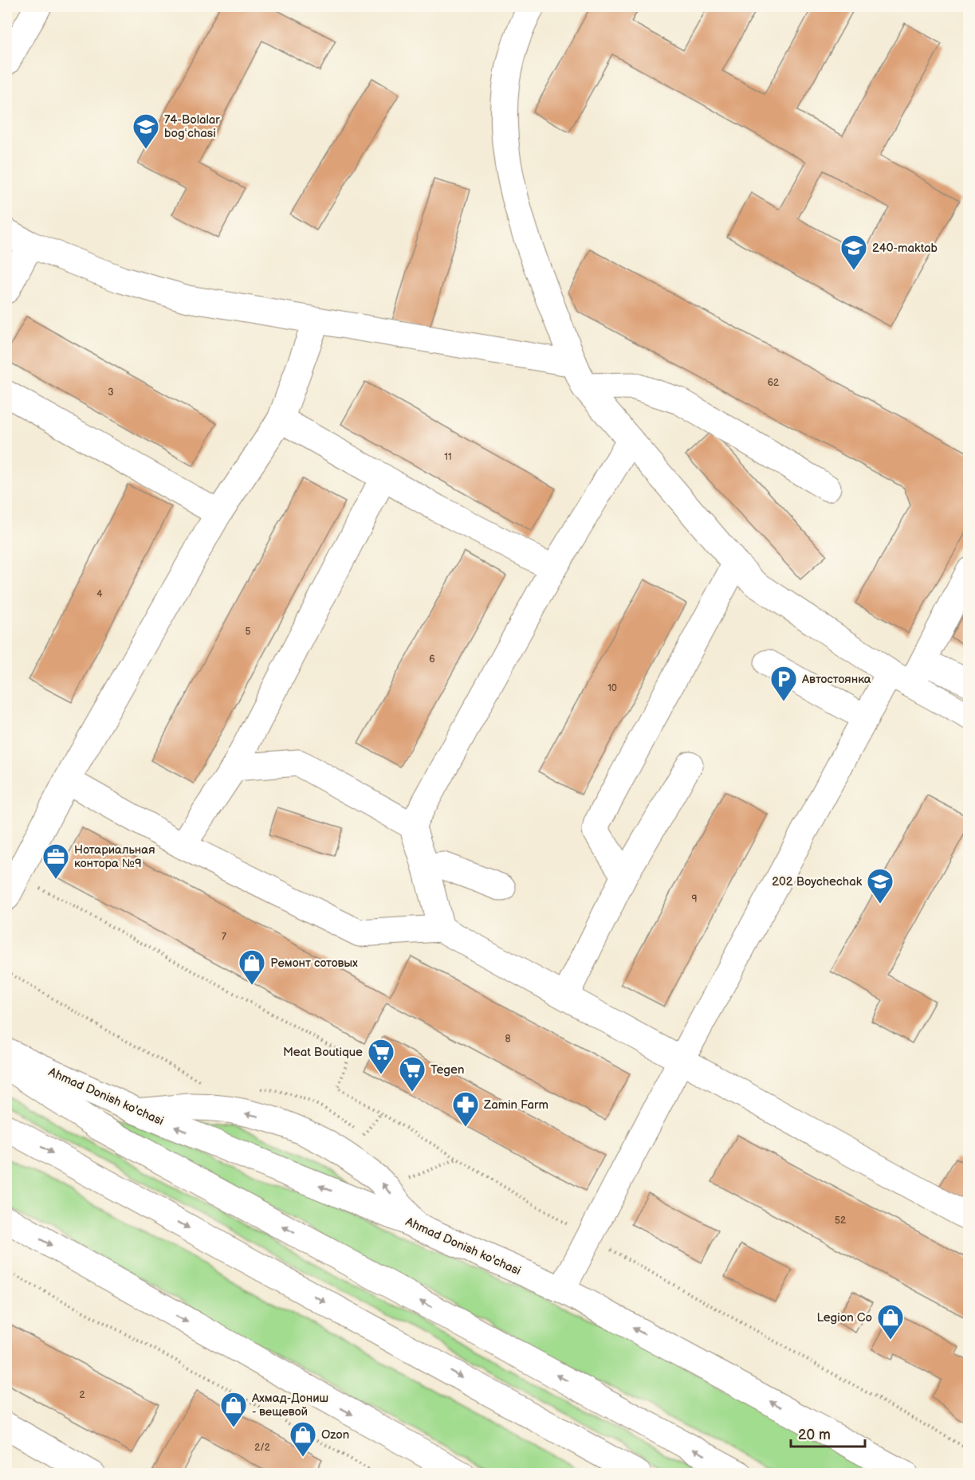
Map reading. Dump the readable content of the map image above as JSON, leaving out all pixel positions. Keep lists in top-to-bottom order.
{
  "streets": {
    "street": ["Ahmad Donish ko'chasi"]
  },
  "places": {
    "school or university": ["74-Bolalar bogʻchasi", "240-maktab", "202 Boychechak"],
    "parking": ["Автостоянка"],
    "office": ["Нотариальная контора №9"],
    "shop": [
      "Ремонт сотовых",
      "Legion Co",
      "Ахмад-Дониш - вещевой",
      "Ozon"
    ],
    "supermarket": ["Meat Boutique", "Tegen"],
    "pharmacy": ["Zamin Farm"]
  },
  "house_numbers": [
    "62",
    "3",
    "11",
    "4",
    "5",
    "6",
    "10",
    "9",
    "7",
    "8",
    "52",
    "2",
    "2/2"
  ],
  "scale_bar": "20 m"
}
